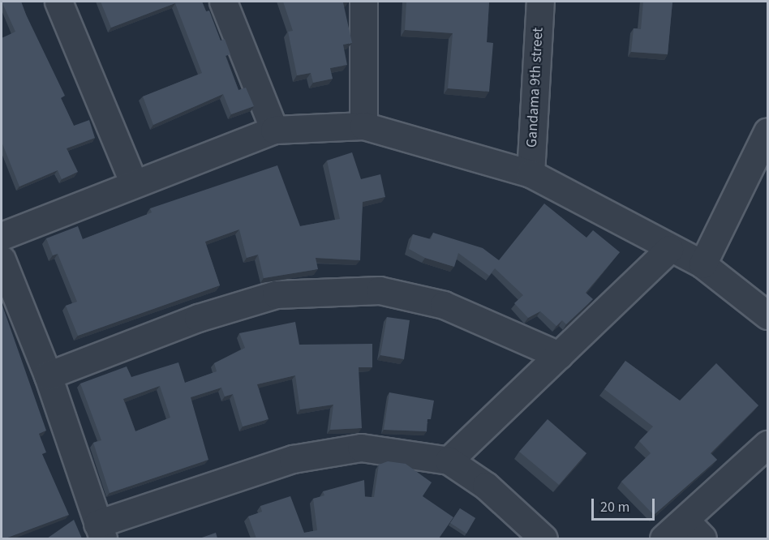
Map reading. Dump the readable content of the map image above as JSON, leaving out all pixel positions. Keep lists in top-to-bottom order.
{
  "streets": {
    "street": ["Gandama 9th street"]
  },
  "scale_bar": "20 m"
}
